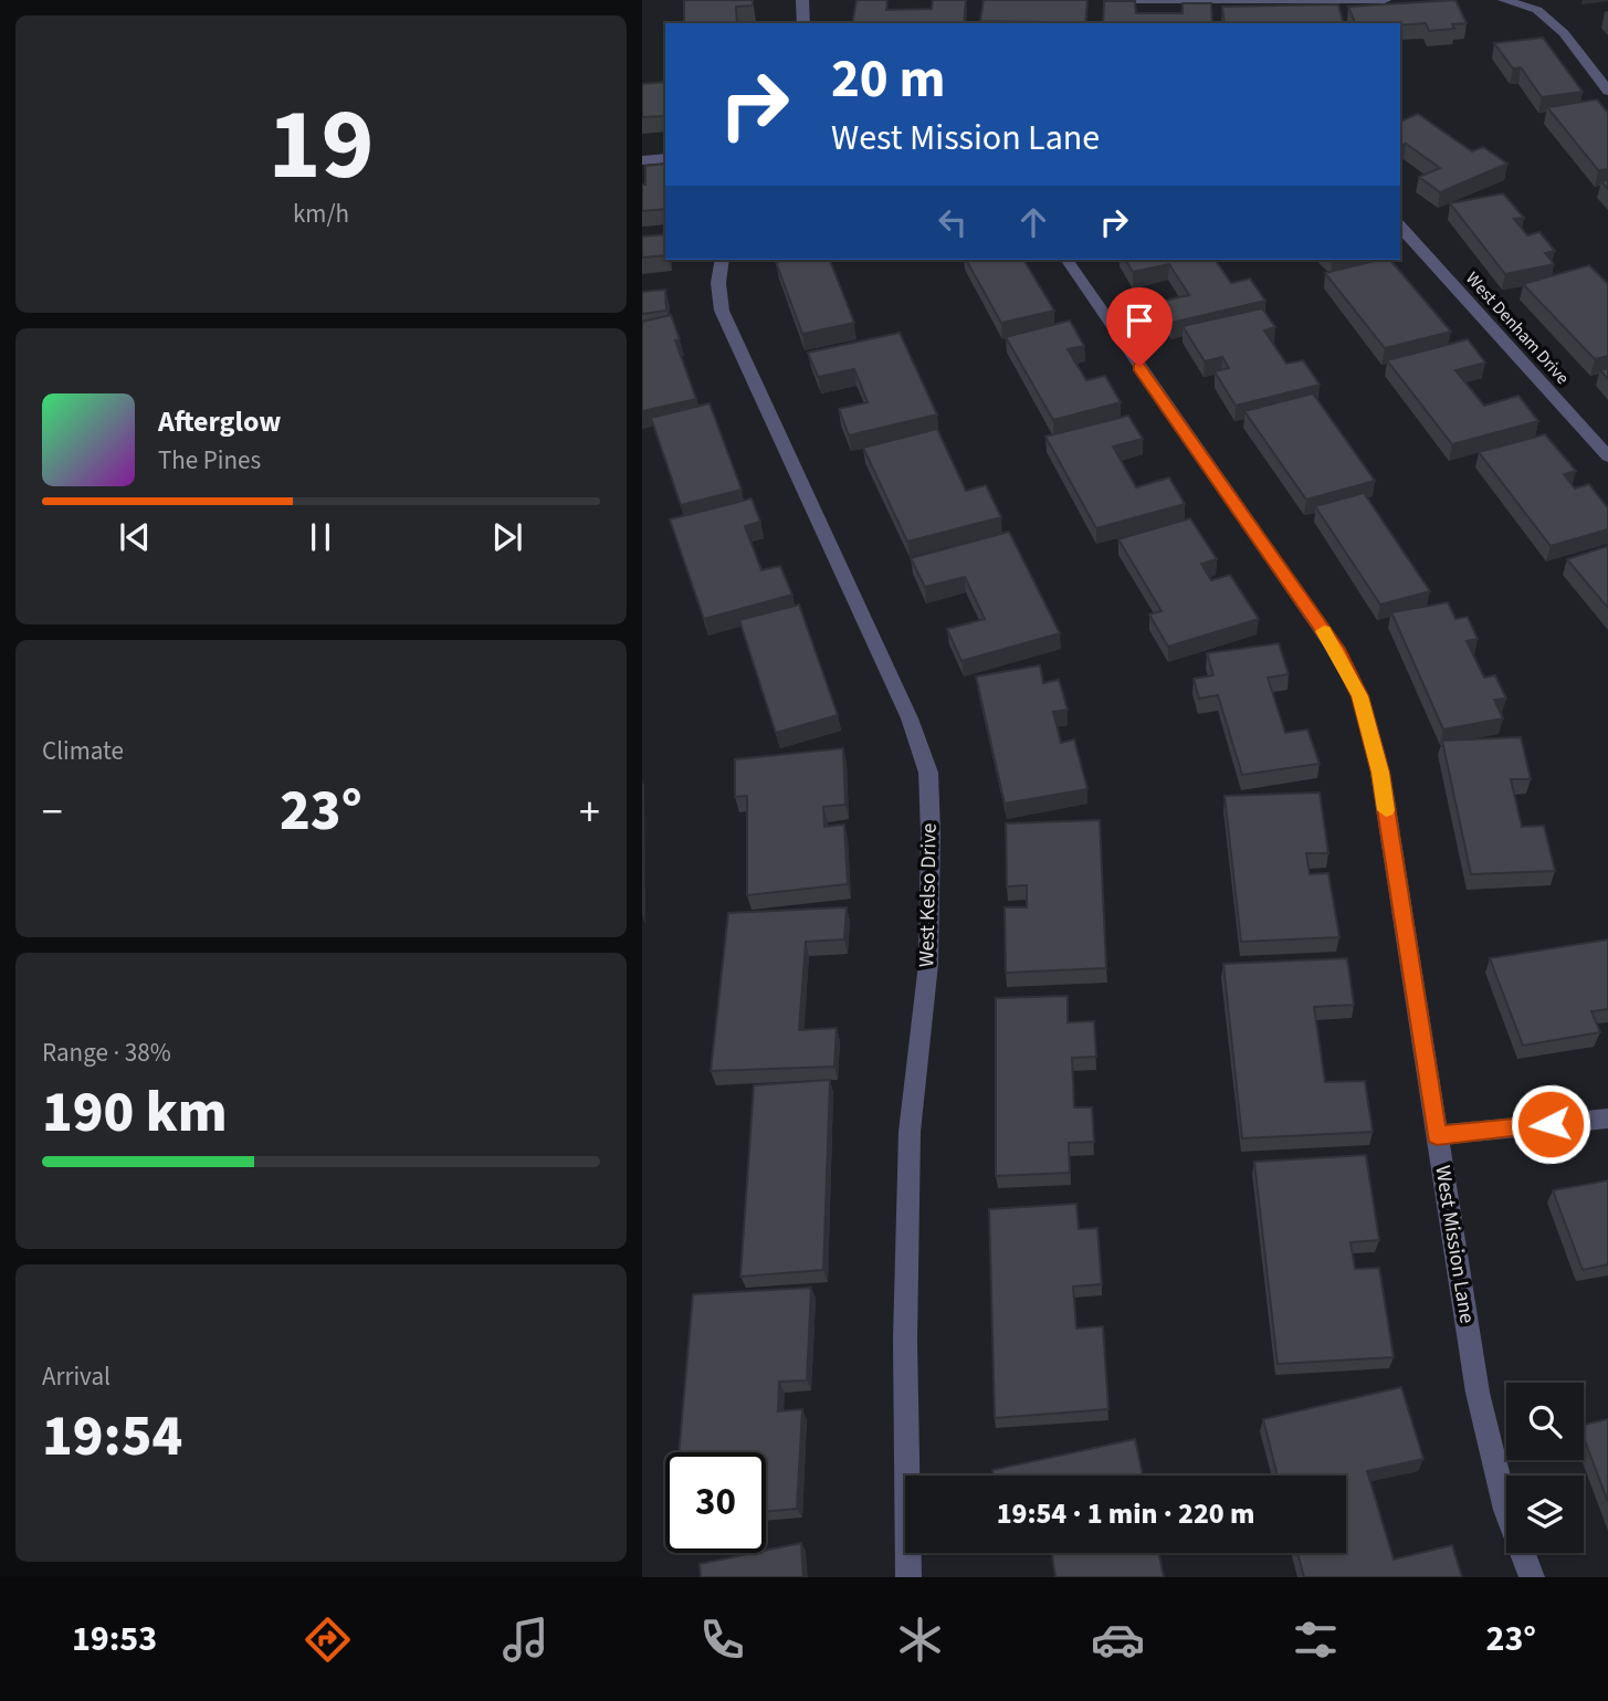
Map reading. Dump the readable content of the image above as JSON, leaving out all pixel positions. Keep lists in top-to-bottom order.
{
  "streets": {
    "street": ["West Denham Drive", "West Kelso Drive", "West Mission Lane"]
  },
  "page": {
    "tile": [
      ["19", "km/h"],
      "Climate",
      ["Range · 38%", "190 km"],
      ["Arrival", "19:54"]
    ],
    "turn": ["20 m", "West Mission Lane"],
    "song": ["Afterglow", "The Pines"],
    "heat": ["−", "23°", "+"],
    "limit": "30",
    "trip": "19:54 · 1 min · 220 m",
    "tabs": ["19:53", "23°"]
  }
}
